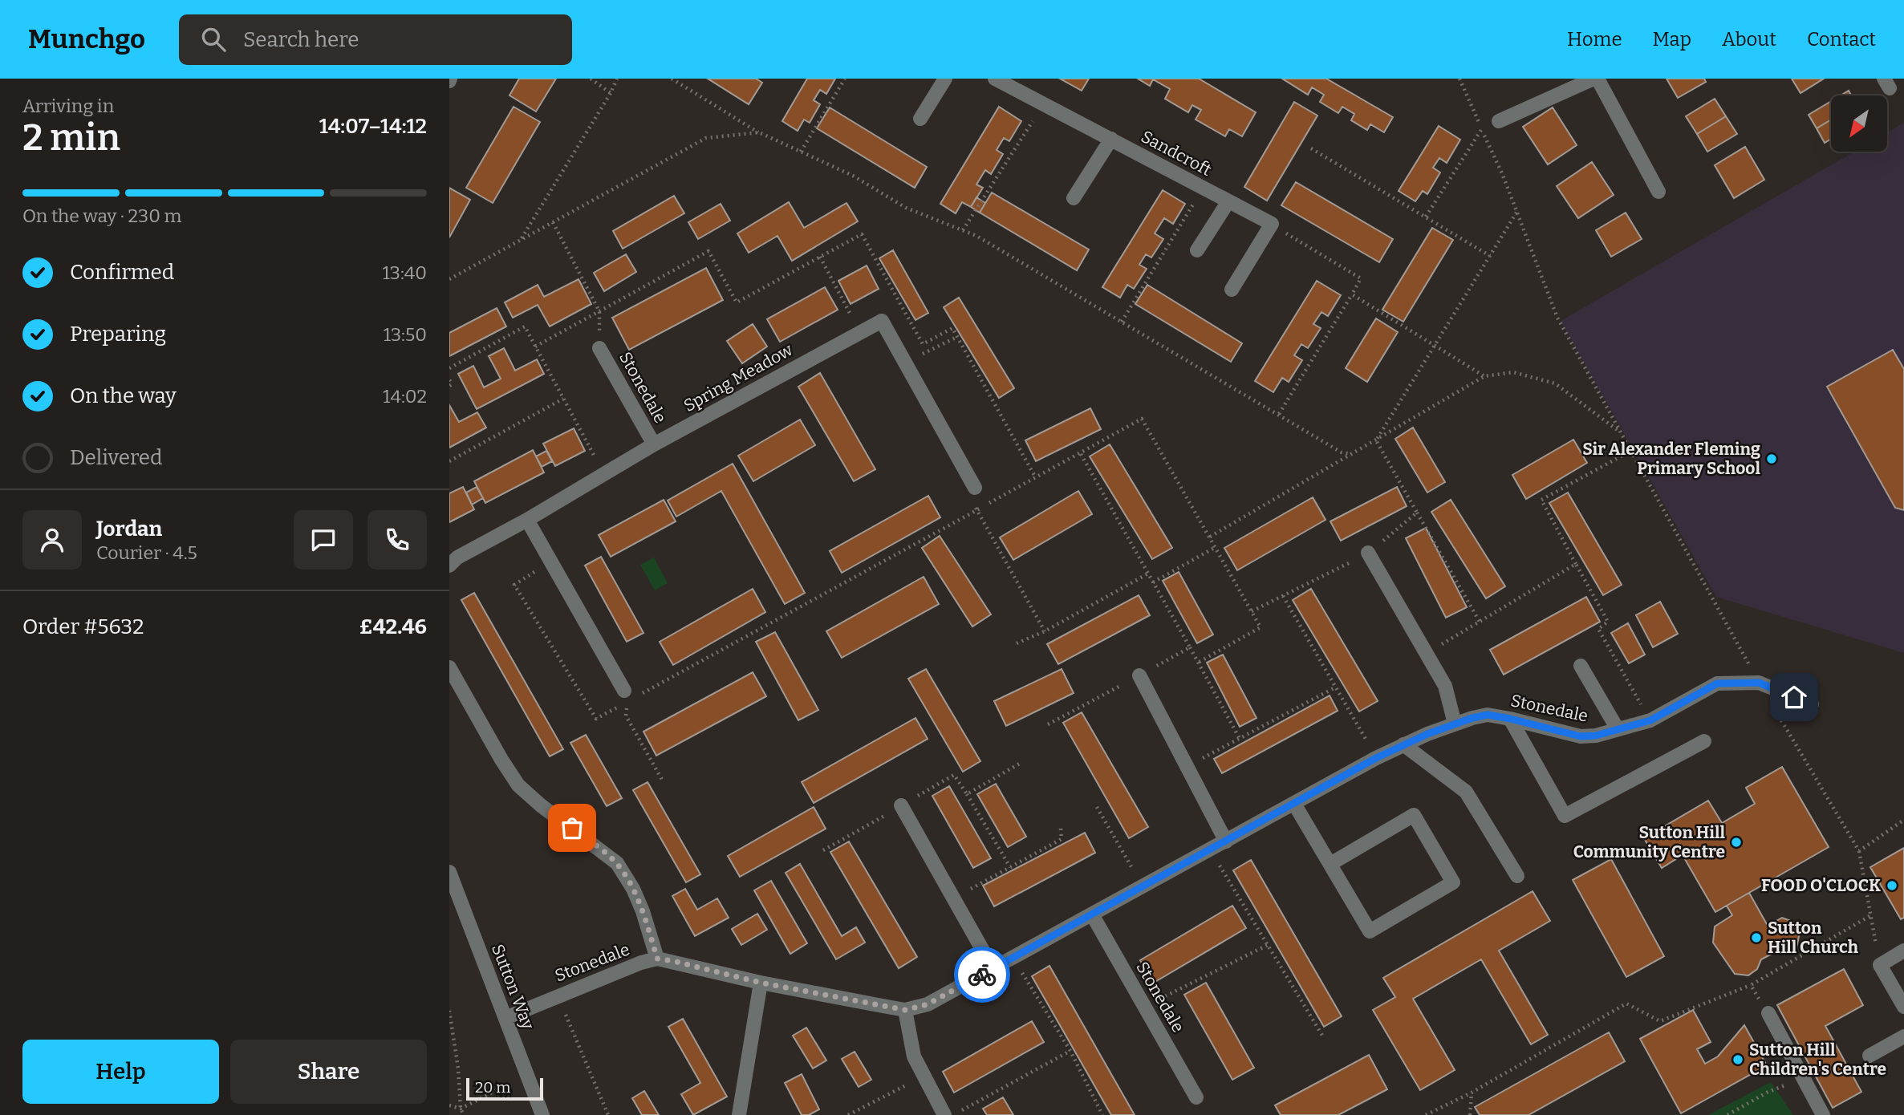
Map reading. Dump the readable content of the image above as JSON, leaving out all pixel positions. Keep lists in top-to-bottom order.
{
  "streets": {
    "street": [
      "Sandcroft",
      "Spring Meadow",
      "Stonedale",
      "Sutton Way"
    ]
  },
  "crossings": [
    ["Spring Meadow", "Stonedale"],
    ["Stonedale", "Sutton Way"]
  ],
  "places": [
    "Sir Alexander Fleming Primary School",
    "Sutton Hill Community Centre",
    "FOOD O'CLOCK",
    "Sutton Hill Church",
    "Sutton Hill Children's Centre"
  ],
  "scale_bar": "20 m",
  "north": "bottom left",
  "page": {
    "header": "Munchgo",
    "search": "Search here",
    "nav": [
      "Home",
      "Map",
      "About",
      "Contact"
    ],
    "heading": ["2 min", "Arriving in", "14:07–14:12"],
    "panel": [
      "Jordan",
      "Courier · 4.5",
      "Order #5632",
      "£42.46"
    ],
    "bar": "On the way · 230 m",
    "list": [
      ["Confirmed", "13:40"],
      ["Preparing", "13:50"],
      ["On the way", "14:02"],
      "Delivered"
    ],
    "buttons": ["Help", "Share"],
    "scale": "20 m"
  }
}
